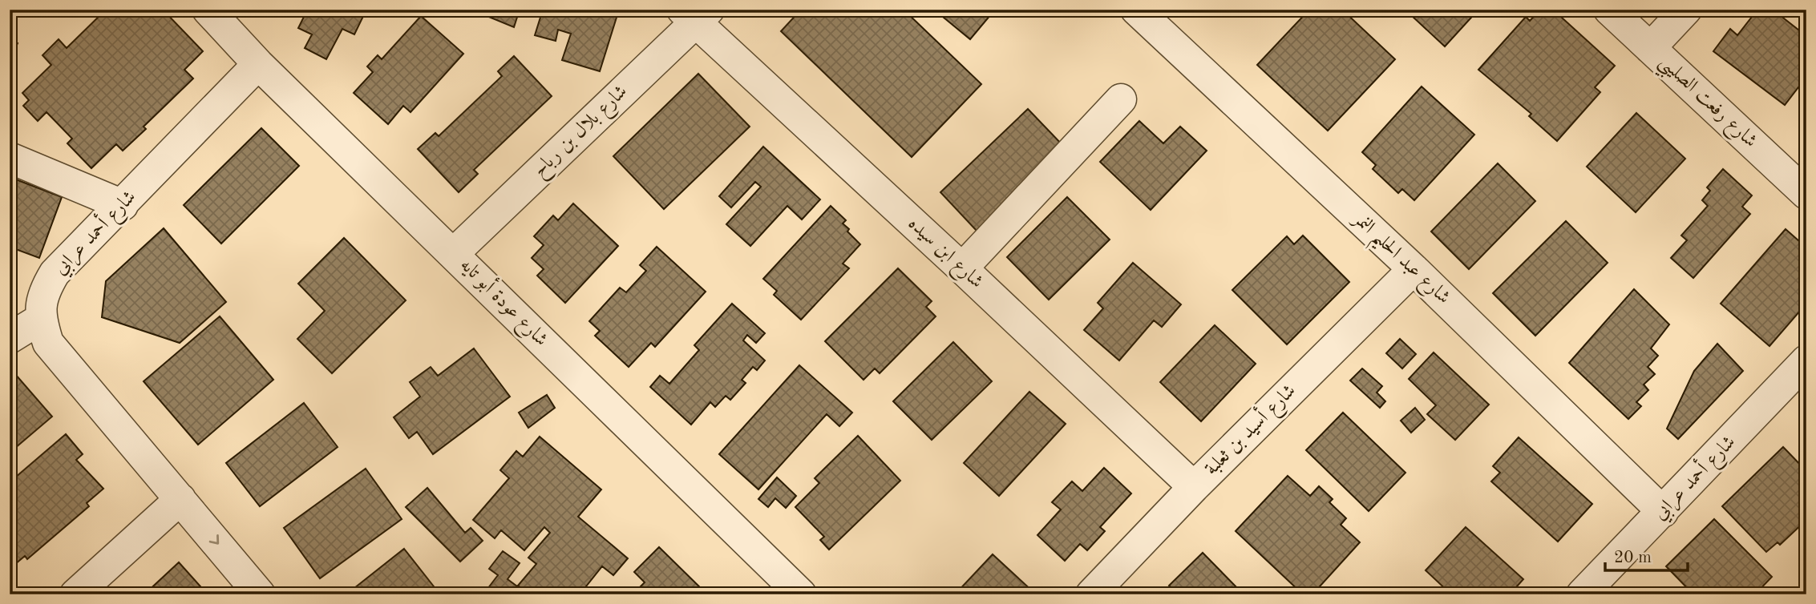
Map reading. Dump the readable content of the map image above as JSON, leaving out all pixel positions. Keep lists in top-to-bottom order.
{
  "streets": {
    "street": [
      "شارع رفعت الصليبي",
      "شارع بلال بن رباح",
      "شارع أحمد عرابي",
      "شارع ابن سيده",
      "شارع عبد الحليم النمر",
      "شارع عودة أبو تايه",
      "شارع أسيد بن ثعلبة"
    ]
  },
  "crossings": [
    ["شارع بلال بن رباح", "شارع ابن سيده"],
    ["شارع بلال بن رباح", "شارع عودة أبو تايه"],
    ["شارع أحمد عرابي", "شارع عبد الحليم النمر"],
    ["شارع أحمد عرابي", "شارع عودة أبو تايه"],
    ["شارع ابن سيده", "شارع أسيد بن ثعلبة"],
    ["شارع عبد الحليم النمر", "شارع أسيد بن ثعلبة"]
  ],
  "scale_bar": "20 m"
}
